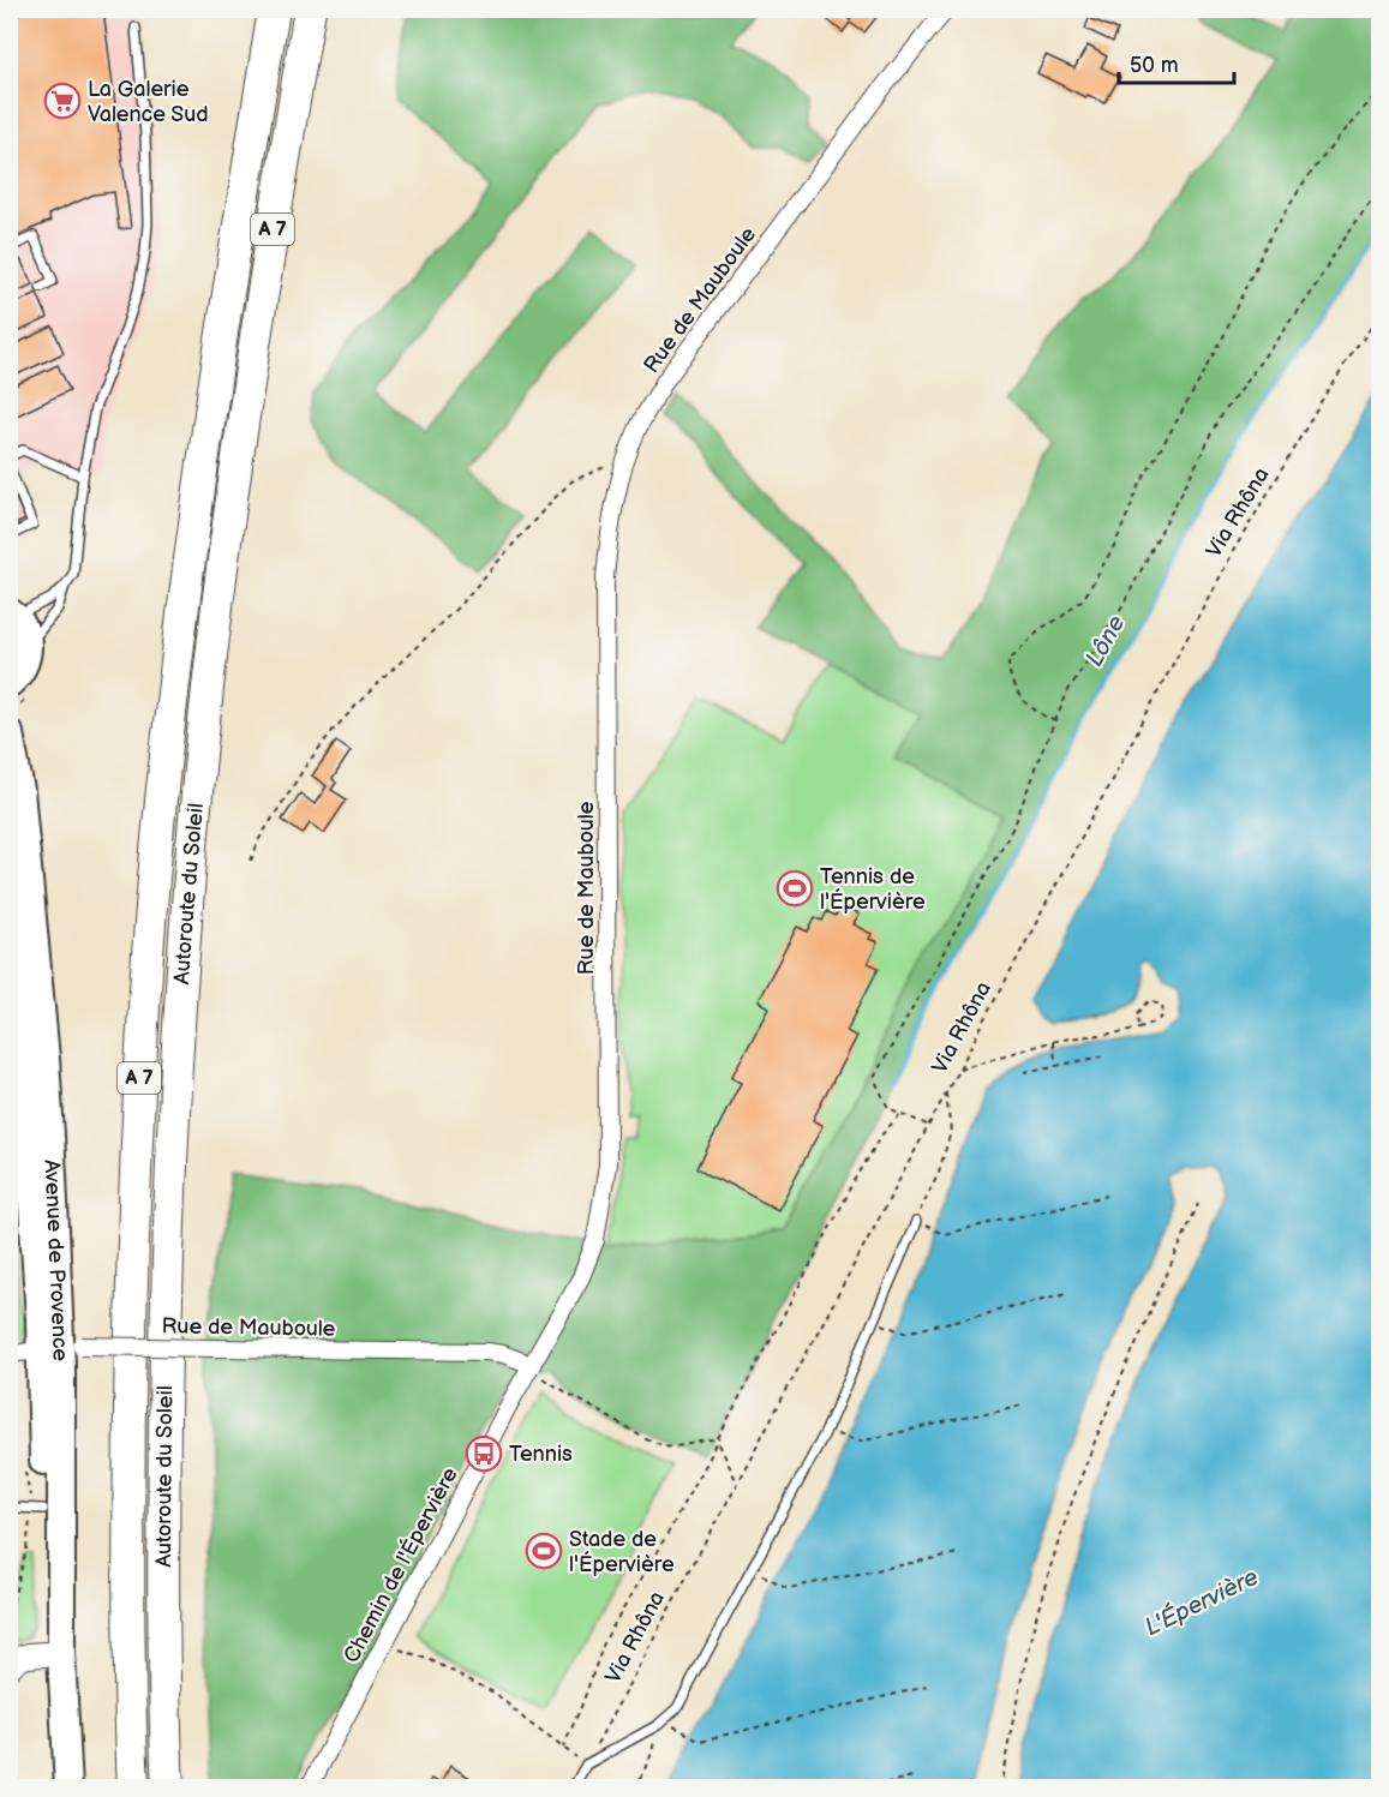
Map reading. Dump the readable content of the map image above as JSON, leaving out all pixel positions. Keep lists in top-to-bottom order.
{
  "streets": {
    "highway": ["A 7", "Autoroute du Soleil"],
    "main road": ["Avenue de Provence"],
    "street": ["Rue de Mauboule", "Chemin de l'Épervière"],
    "path": ["Via Rhôna"]
  },
  "crossings": [
    ["Rue de Mauboule", "Avenue de Provence"],
    ["Rue de Mauboule", "Chemin de l'Épervière"]
  ],
  "water": ["Lône", "L'Épervière"],
  "places": {
    "supermarket": ["La Galerie Valence Sud"],
    "sports": ["Tennis de l'Épervière", "Stade de l'Épervière"],
    "bus stop": ["Tennis"]
  },
  "scale_bar": "50 m"
}
